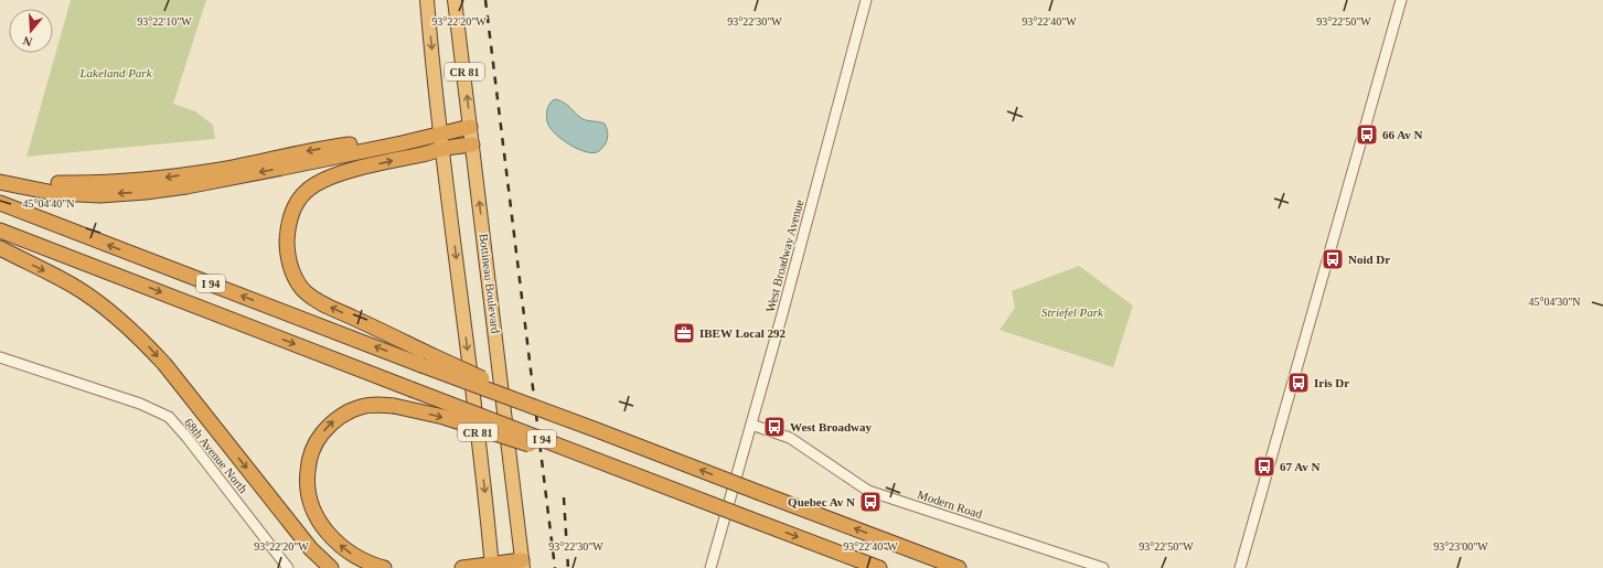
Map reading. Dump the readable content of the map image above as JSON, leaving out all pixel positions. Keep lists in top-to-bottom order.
{
  "streets": {
    "highway": ["CR 81", "I 94", "Bottineau Boulevard"],
    "street": ["West Broadway Avenue", "68th Avenue North", "Modern Road"]
  },
  "crossings": [
    ["West Broadway Avenue", "Modern Road"]
  ],
  "parks": ["Lakeland Park", "Striefel Park"],
  "places": {
    "bus stop": [
      "66 Av N",
      "Noid Dr",
      "Iris Dr",
      "West Broadway",
      "67 Av N",
      "Quebec Av N"
    ],
    "office": ["IBEW Local 292"]
  },
  "north": "bottom",
  "coordinates": [
    "93°22'10\"W",
    "93°22'20\"W",
    "93°22'30\"W",
    "93°22'40\"W",
    "93°22'50\"W",
    "45°04'40\"N",
    "45°04'30\"N",
    "93°23'00\"W"
  ]
}
